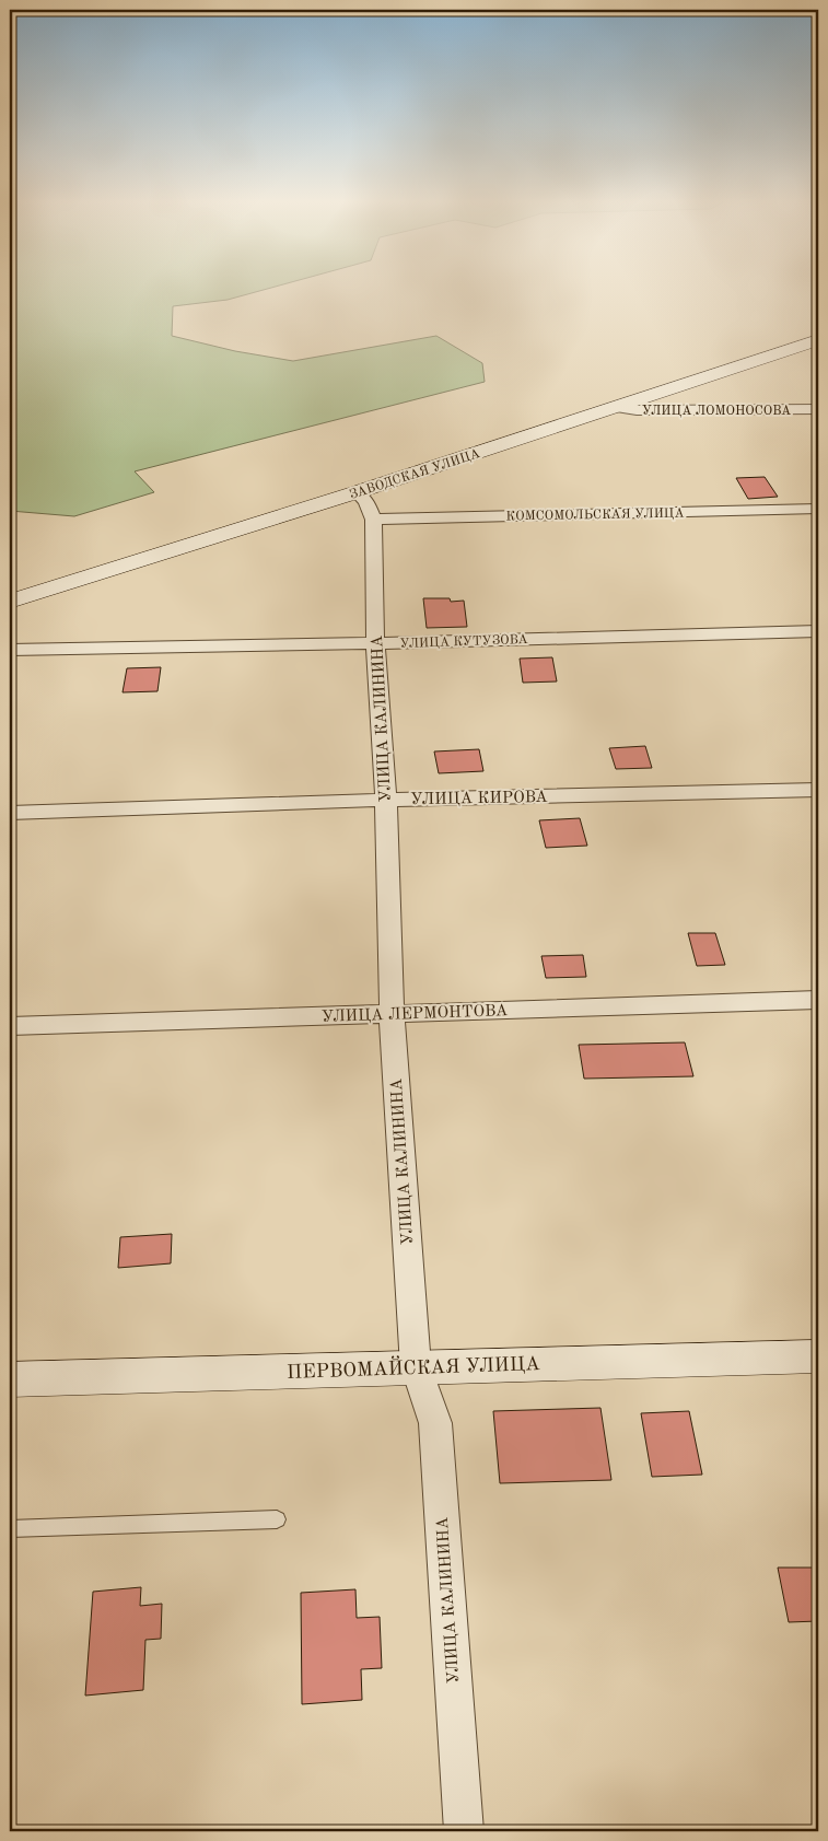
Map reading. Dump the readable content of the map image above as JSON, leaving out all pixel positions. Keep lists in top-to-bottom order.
{
  "streets": {
    "street": [
      "УЛИЦА ЛОМОНОСОВА",
      "ЗАВОДСКАЯ УЛИЦА",
      "КОМСОМОЛЬСКАЯ УЛИЦА",
      "УЛИЦА КУТУЗОВА",
      "УЛИЦА КАЛИНИНА",
      "УЛИЦА КИРОВА",
      "УЛИЦА ЛЕРМОНТОВА",
      "ПЕРВОМАЙСКАЯ УЛИЦА"
    ]
  },
  "crossings": [
    ["УЛИЦА ЛОМОНОСОВА", "ЗАВОДСКАЯ УЛИЦА"],
    ["ЗАВОДСКАЯ УЛИЦА", "УЛИЦА КАЛИНИНА"],
    ["КОМСОМОЛЬСКАЯ УЛИЦА", "УЛИЦА КАЛИНИНА"],
    ["УЛИЦА КУТУЗОВА", "УЛИЦА КАЛИНИНА"],
    ["УЛИЦА КАЛИНИНА", "УЛИЦА КИРОВА"],
    ["УЛИЦА КАЛИНИНА", "УЛИЦА ЛЕРМОНТОВА"],
    ["УЛИЦА КАЛИНИНА", "ПЕРВОМАЙСКАЯ УЛИЦА"]
  ]
}
